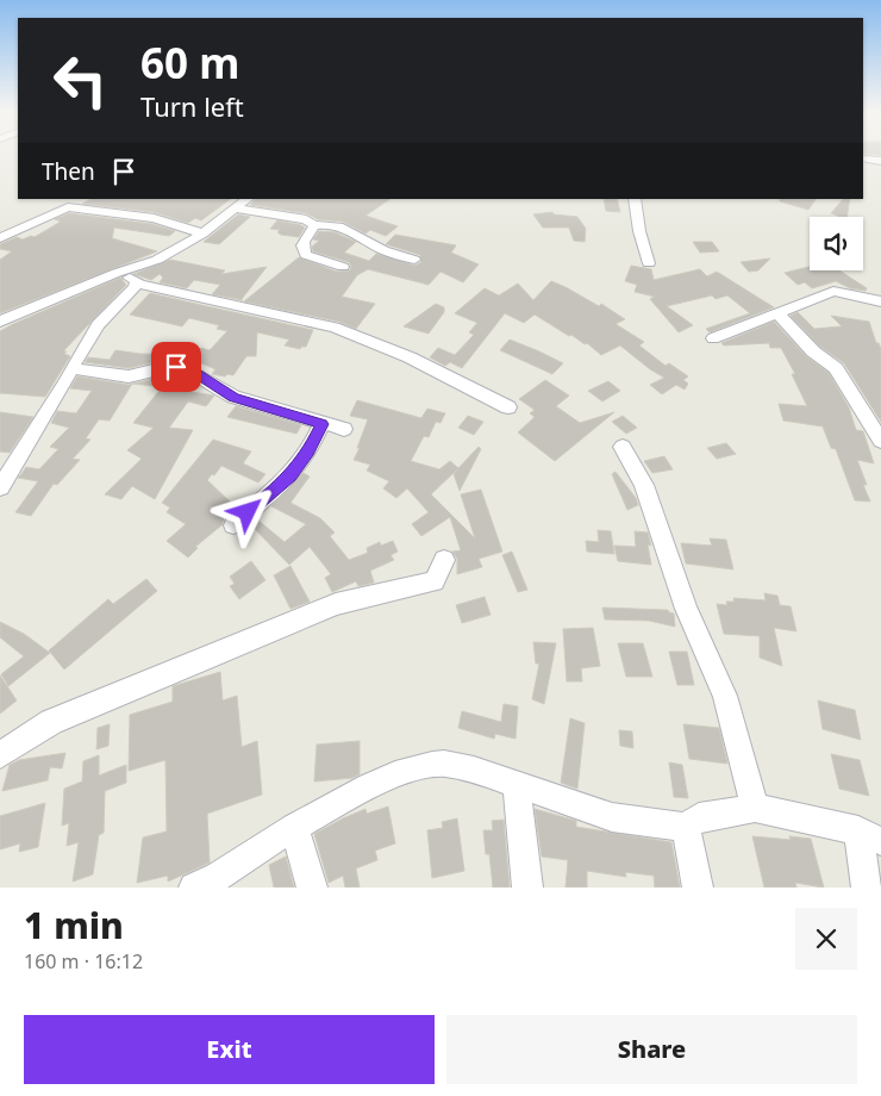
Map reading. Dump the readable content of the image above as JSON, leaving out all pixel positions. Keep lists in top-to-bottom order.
{
  "page": {
    "turn": ["60 m", "Turn left"],
    "then": "Then",
    "heading": ["1 min", "160 m · 16:12"],
    "buttons": ["Exit", "Share"]
  }
}
